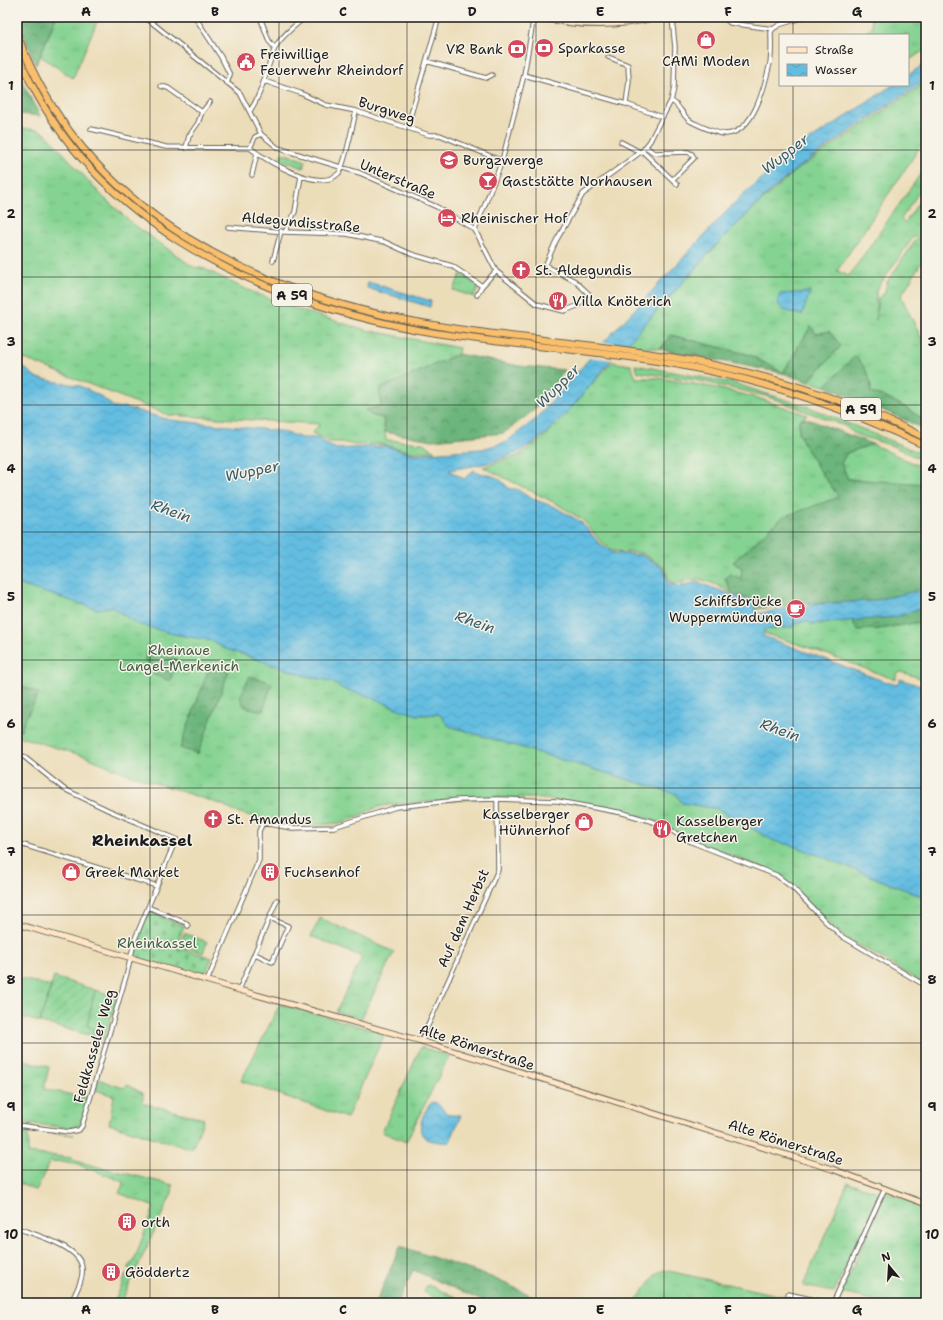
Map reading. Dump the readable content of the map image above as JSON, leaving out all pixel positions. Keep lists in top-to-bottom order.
{
  "streets": {
    "highway": ["A 59"],
    "street": [
      "Burgweg",
      "Unterstraße",
      "Aldegundisstraße",
      "Auf dem Herbst",
      "Feldkasseler Weg",
      "Alte Römerstraße"
    ]
  },
  "crossings": [
    ["Auf dem Herbst", "Alte Römerstraße"],
    ["Feldkasseler Weg", "Alte Römerstraße"]
  ],
  "districts": ["Rheinkassel"],
  "water": ["Wupper", "Rhein"],
  "parks": ["Rheinaue Langel-Merkenich", "Rheinkassel"],
  "places": {
    "shop": ["CAMi Moden", "Kasselberger Hühnerhof", "Greek Market"],
    "bank": ["Sparkasse", "VR Bank"],
    "public building": ["Freiwillige Feuerwehr Rheindorf"],
    "school or university": ["Burgzwerge"],
    "bar": ["Gaststätte Norhausen"],
    "hotel": ["Rheinischer Hof"],
    "church": ["St. Aldegundis", "St. Amandus"],
    "restaurant": ["Villa Knöterich", "Kasselberger Gretchen"],
    "cafe": ["Schiffsbrücke Wuppermündung"],
    "building": ["Fuchsenhof", "orth", "Göddertz"]
  },
  "legend": ["Straße", "Wasser"],
  "north": "top",
  "grid": {
    "columns": [
      "A",
      "B",
      "C",
      "D",
      "E",
      "F",
      "G"
    ],
    "rows": [
      "1",
      "2",
      "3",
      "4",
      "5",
      "6",
      "7",
      "8",
      "9",
      "10"
    ]
  }
}
